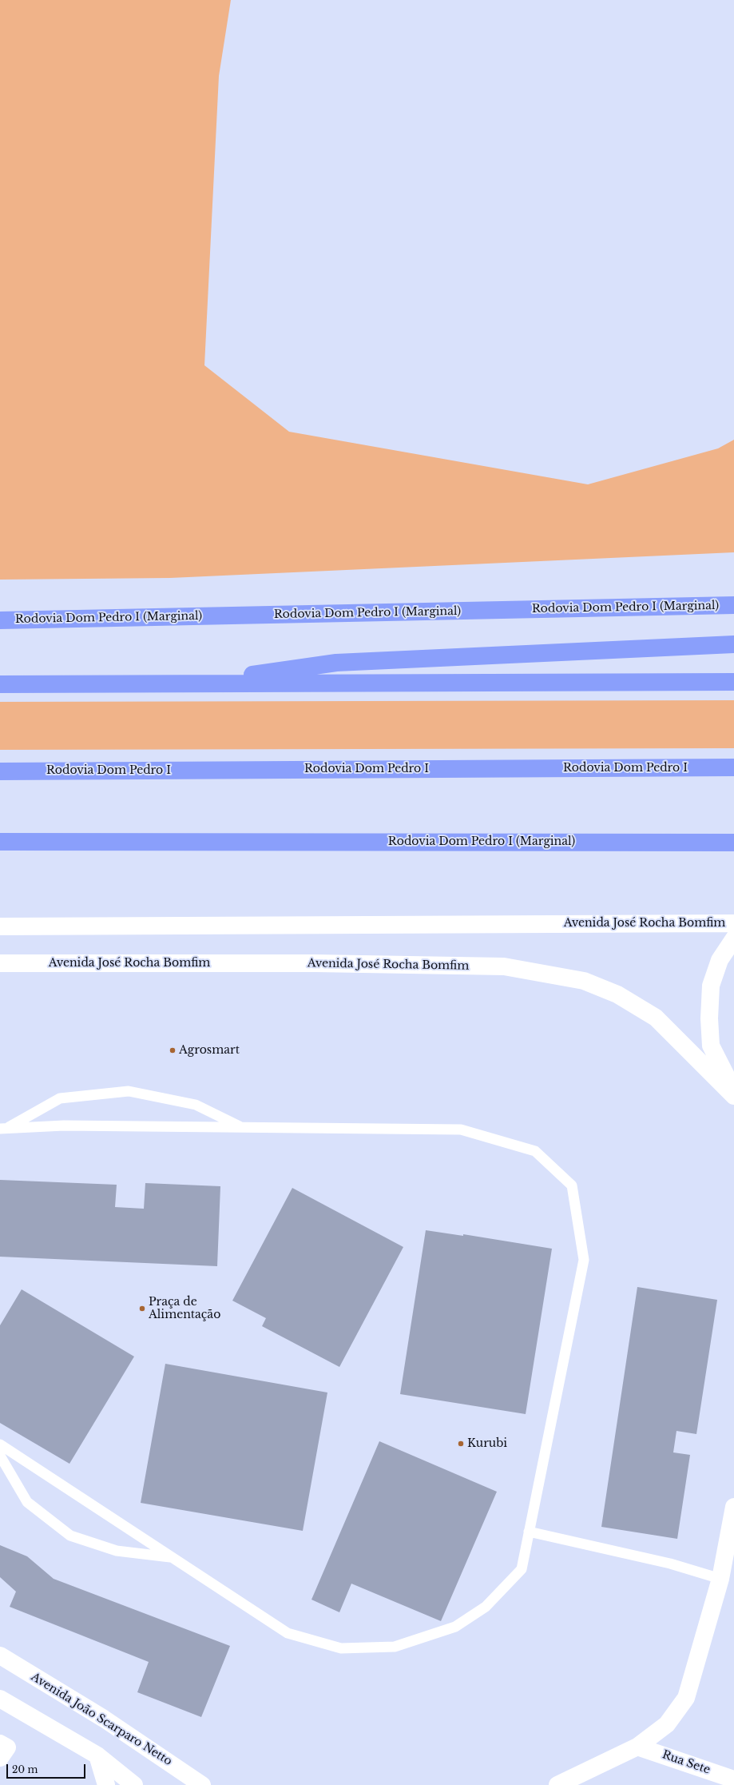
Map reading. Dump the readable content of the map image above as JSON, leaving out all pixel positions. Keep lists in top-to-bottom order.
{
  "streets": {
    "highway": ["Rodovia Dom Pedro I (Marginal)", "Rodovia Dom Pedro I"],
    "street": ["Avenida José Rocha Bomfim", "Avenida João Scarparo Netto", "Rua Sete"]
  },
  "places": ["Agrosmart", "Praça de Alimentação", "Kurubi"],
  "scale_bar": "20 m"
}
